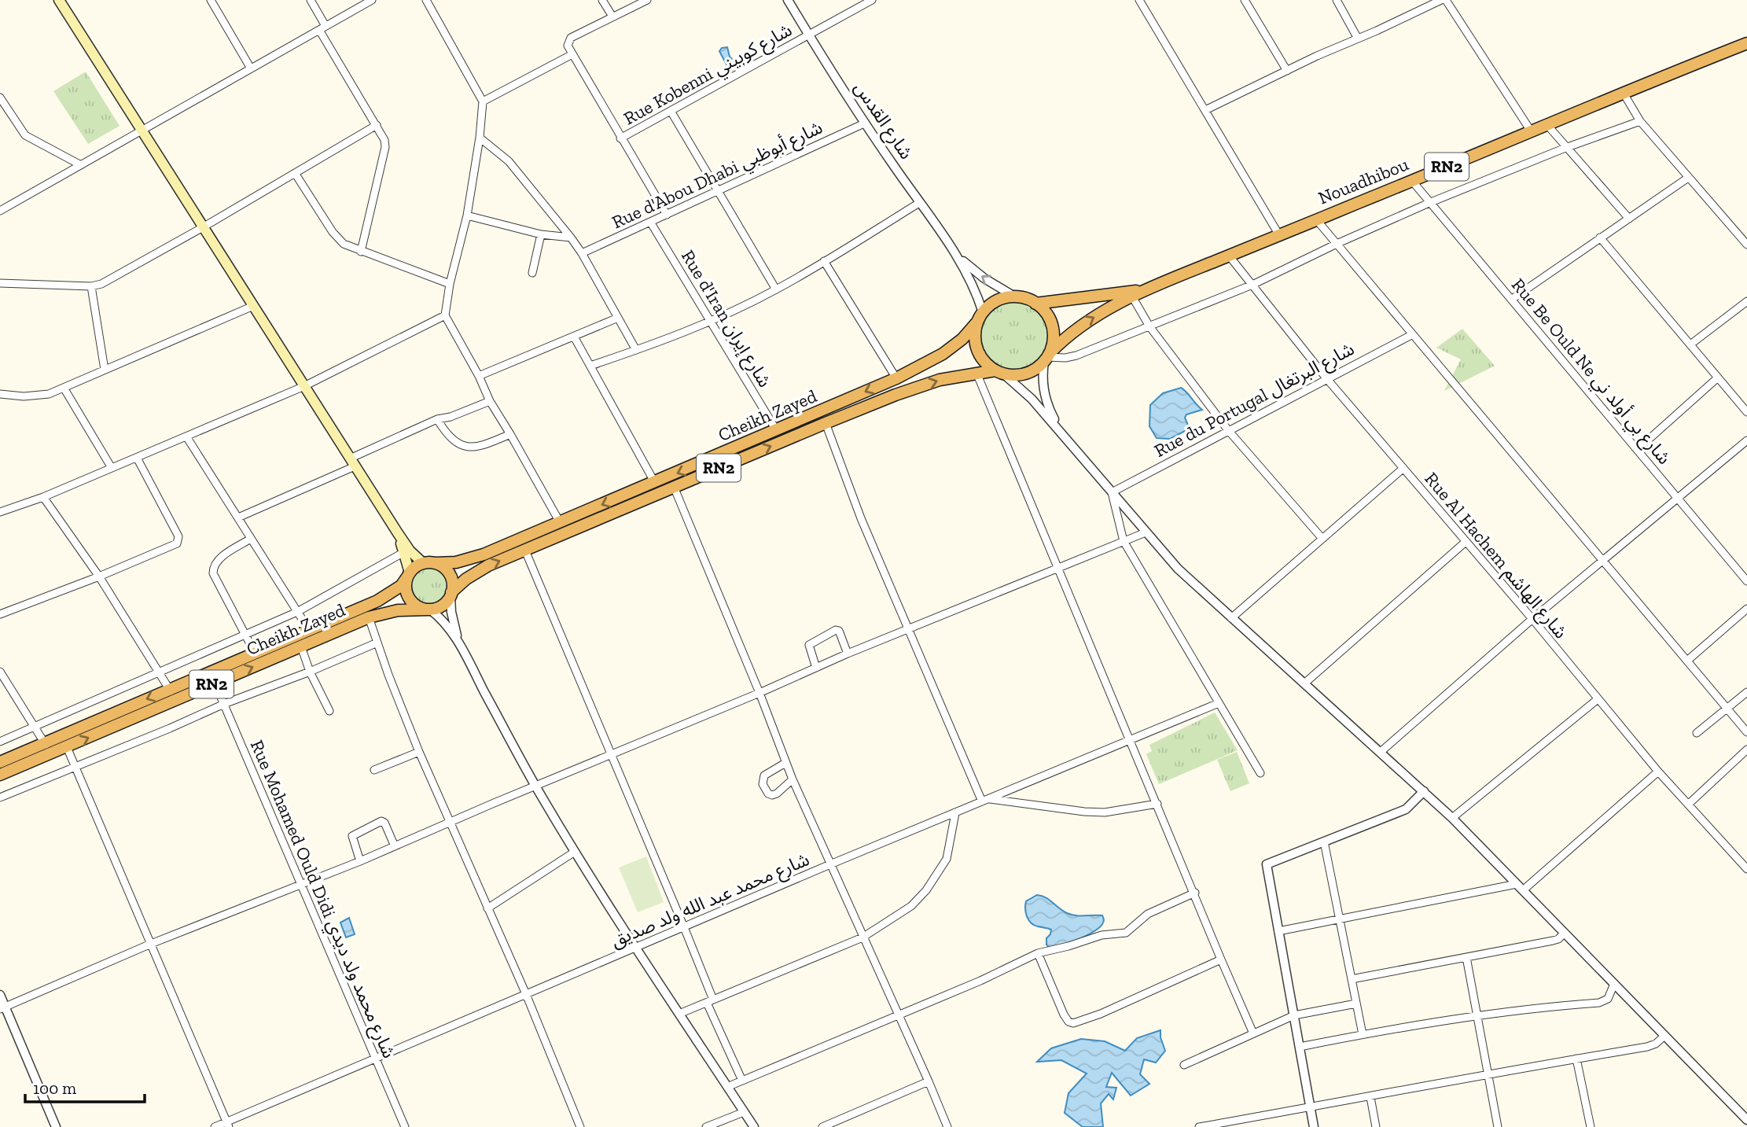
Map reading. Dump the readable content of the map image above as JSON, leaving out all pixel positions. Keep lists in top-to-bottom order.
{
  "streets": {
    "highway": ["RN2", "Nouadhibou", "Cheikh Zayed"],
    "street": [
      "Rue Kobenni شارع كوبيني",
      "شارع القدس",
      "Rue d'Abou Dhabi شارع أبوظبي",
      "Rue d'Iran شارع إيران",
      "Rue Be Ould Ne شارع بي أولد ني",
      "Rue du Portugal شارع البرتغال",
      "Rue Al Hachem شارع الهاشم",
      "Rue Mohamed Ould Didi شارع محمد ولد ديدي",
      "شارع محمد عبد الله ولد صديق"
    ]
  },
  "crossings": [
    ["Rue Kobenni شارع كوبيني", "شارع القدس"],
    ["شارع القدس", "Rue d'Abou Dhabi شارع أبوظبي"],
    ["Rue d'Abou Dhabi شارع أبوظبي", "Rue d'Iran شارع إيران"],
    ["Nouadhibou", "Rue Be Ould Ne شارع بي أولد ني"],
    ["Nouadhibou", "Cheikh Zayed"],
    ["Nouadhibou", "Rue Al Hachem شارع الهاشم"],
    ["Rue d'Iran شارع إيران", "Cheikh Zayed"],
    ["Rue du Portugal شارع البرتغال", "Rue Al Hachem شارع الهاشم"],
    ["Cheikh Zayed", "Rue Mohamed Ould Didi شارع محمد ولد ديدي"],
    ["Rue Mohamed Ould Didi شارع محمد ولد ديدي", "شارع محمد عبد الله ولد صديق"]
  ],
  "scale_bar": "100 m"
}
